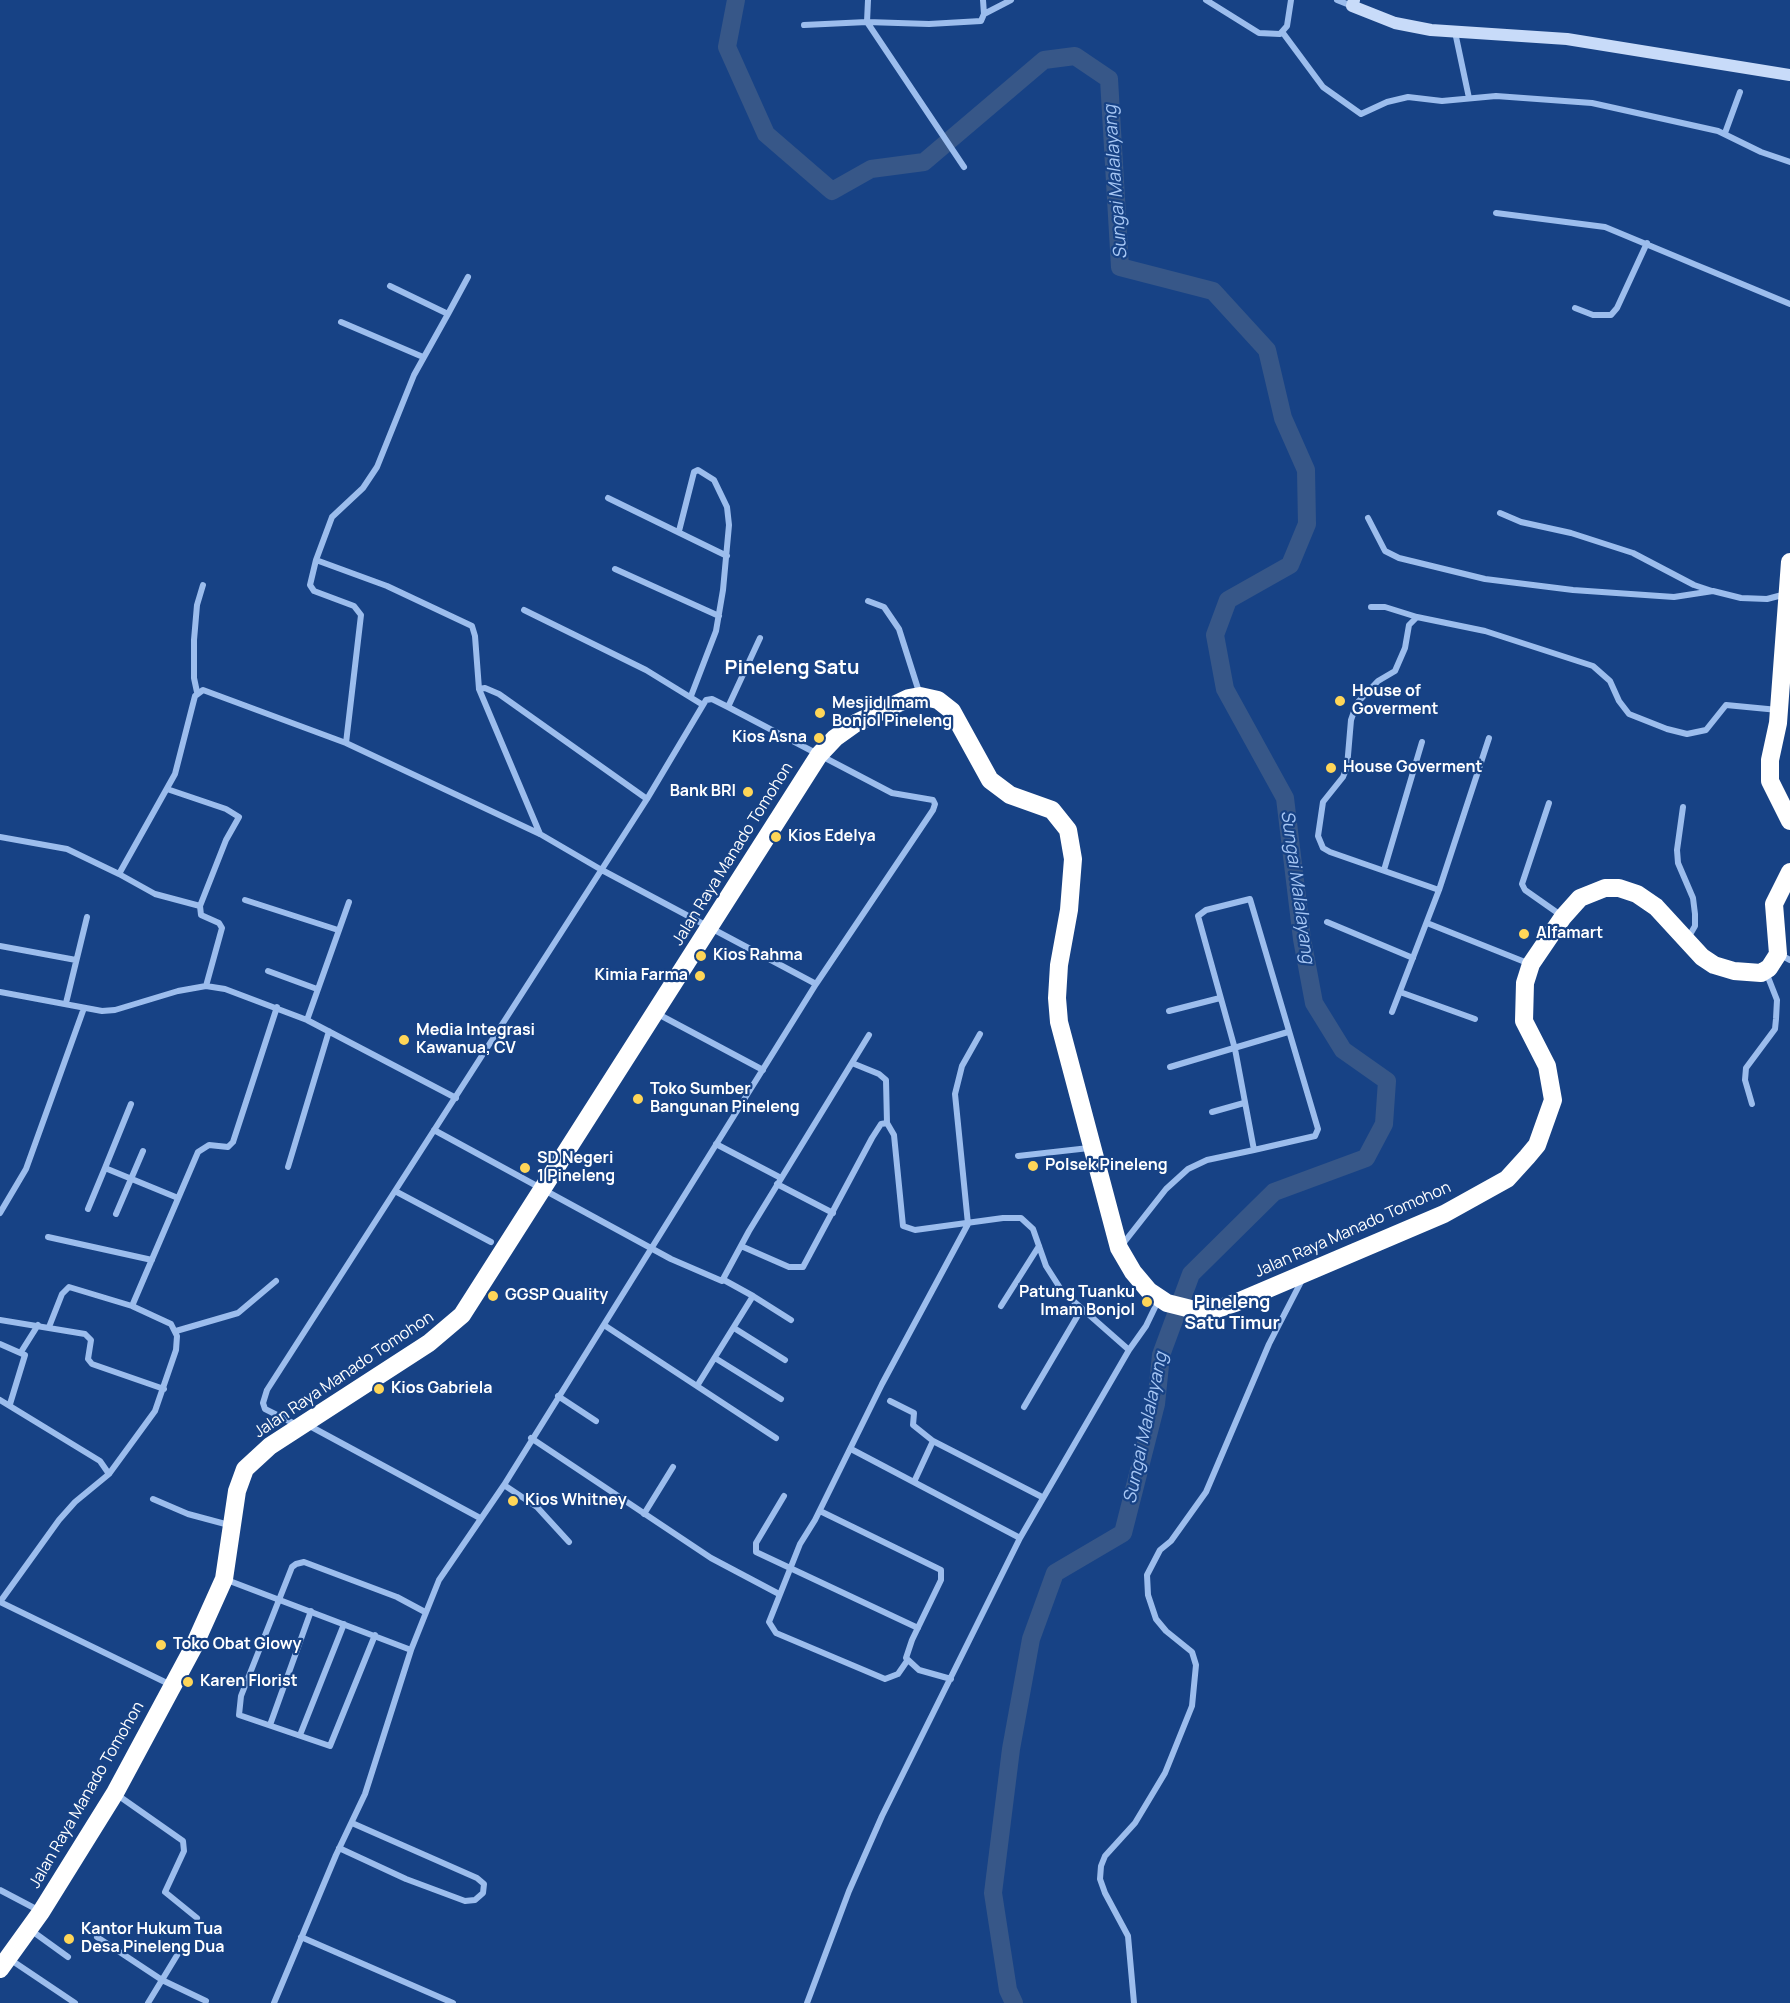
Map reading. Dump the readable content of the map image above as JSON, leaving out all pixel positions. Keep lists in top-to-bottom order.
{
  "streets": {
    "highway": ["Jalan Raya Manado Tomohon"]
  },
  "districts": ["Pineleng Satu", "Pineleng Satu Timur"],
  "water": ["Sungai Malalayang"],
  "places": [
    "House of Goverment",
    "Mesjid Imam Bonjol Pineleng",
    "Kios Asna",
    "House Goverment",
    "Bank BRI",
    "Kios Edelya",
    "Alfamart",
    "Kios Rahma",
    "Kimia Farma",
    "Media Integrasi Kawanua, CV",
    "Toko Sumber Bangunan Pineleng",
    "Polsek Pineleng",
    "SD Negeri 1 Pineleng",
    "GGSP Quality",
    "Patung Tuanku Imam Bonjol",
    "Kios Gabriela",
    "Kios Whitney",
    "Toko Obat Glowy",
    "Karen Florist",
    "Kantor Hukum Tua Desa Pineleng Dua"
  ]
}
